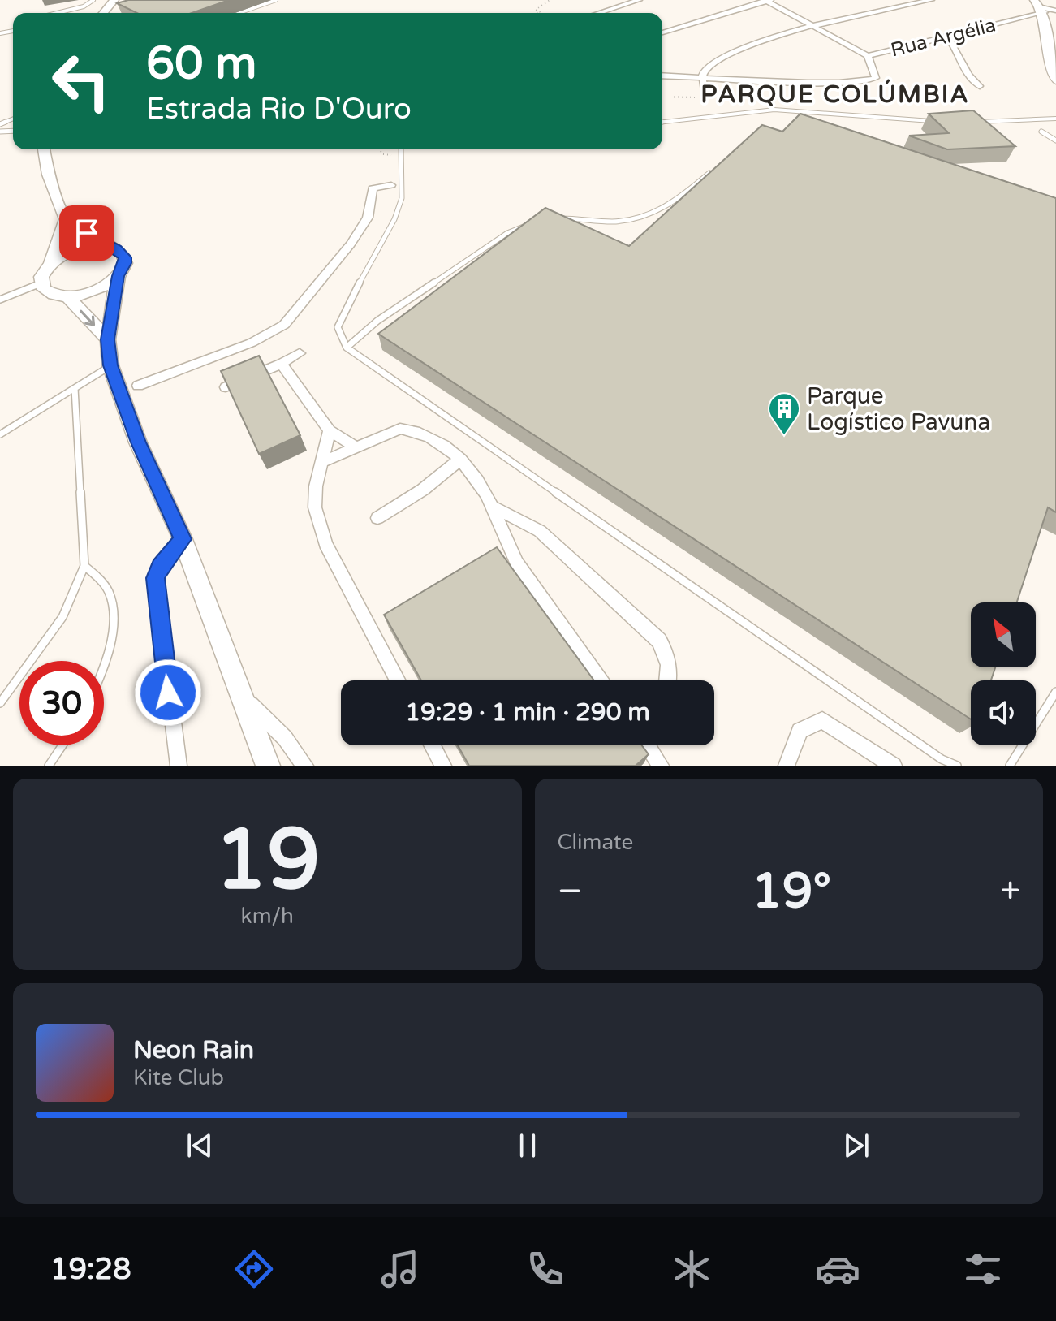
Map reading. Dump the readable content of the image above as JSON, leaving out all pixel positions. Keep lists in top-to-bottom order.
{
  "streets": {
    "street": ["Rua Argélia"]
  },
  "districts": ["PARQUE COLÚMBIA"],
  "places": {
    "building": ["Parque Logístico Pavuna"]
  },
  "north": "top left",
  "page": {
    "turn": ["60 m", "Estrada Rio D'Ouro"],
    "limit": "30",
    "trip": "19:29 · 1 min · 290 m",
    "tile": [
      ["19", "km/h"],
      "Climate"
    ],
    "heat": ["−", "19°", "+"],
    "song": ["Neon Rain", "Kite Club"],
    "tabs": "19:28"
  }
}
